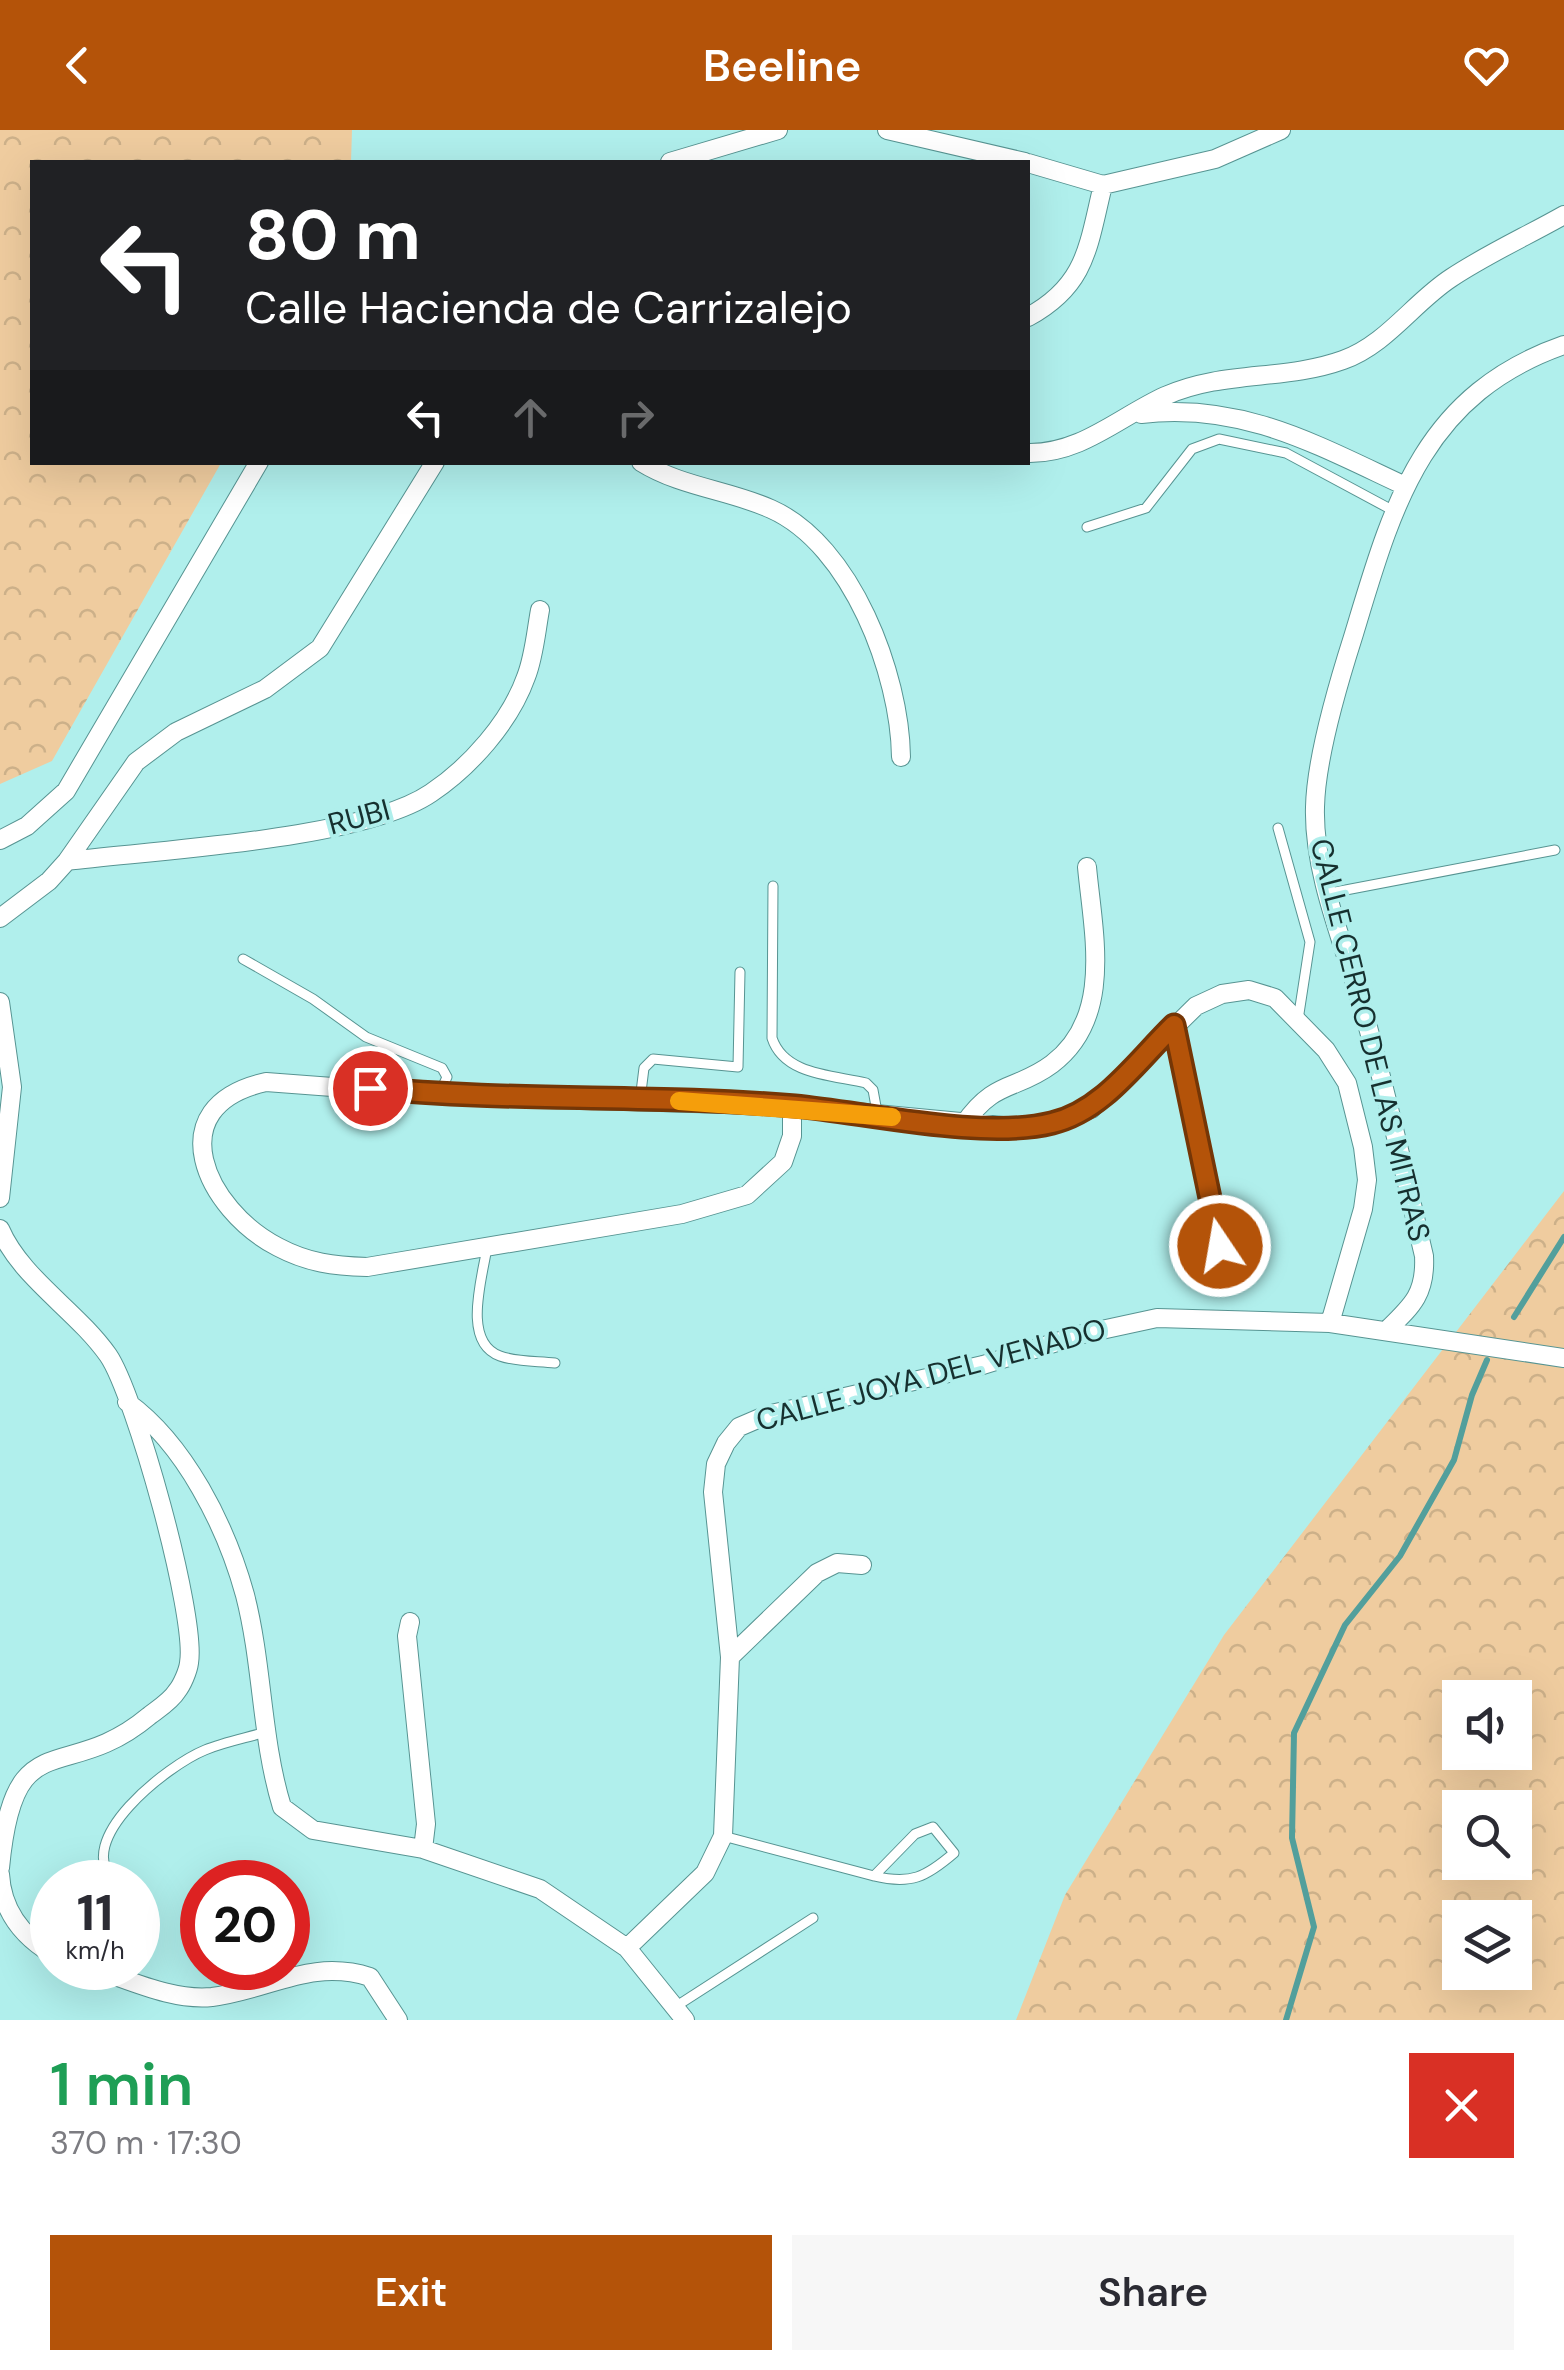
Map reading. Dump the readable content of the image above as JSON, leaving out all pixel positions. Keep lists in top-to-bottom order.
{
  "streets": {
    "street": ["RUBI", "CALLE CERRO DE LAS MITRAS", "CALLE JOYA DEL VENADO"]
  },
  "crossings": [
    ["CALLE CERRO DE LAS MITRAS", "CALLE JOYA DEL VENADO"]
  ],
  "page": {
    "header": "Beeline",
    "turn": ["80 m", "Calle Hacienda de Carrizalejo"],
    "speed": "11 km/h",
    "limit": "20",
    "heading": ["1 min", "370 m · 17:30"],
    "buttons": ["Exit", "Share"]
  }
}
